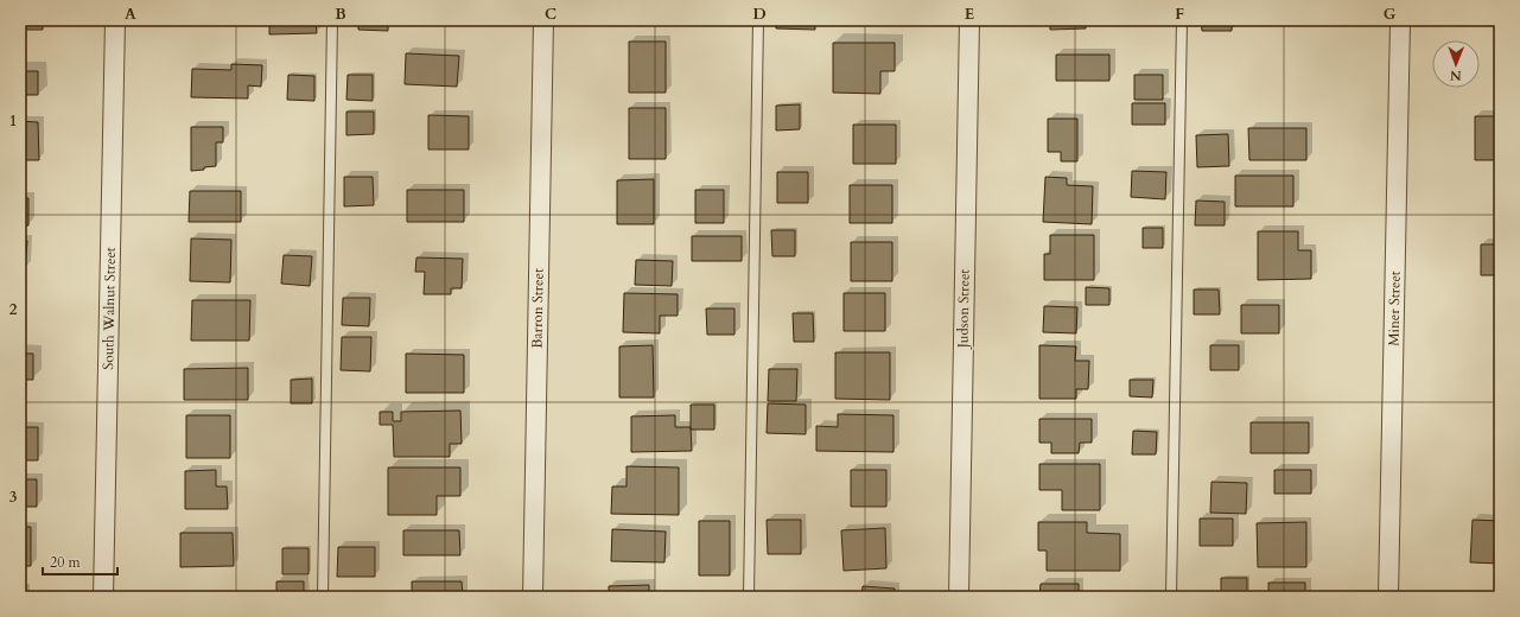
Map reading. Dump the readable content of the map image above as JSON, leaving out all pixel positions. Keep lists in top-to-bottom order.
{
  "streets": {
    "street": [
      "South Walnut Street",
      "Barron Street",
      "Judson Street",
      "Miner Street"
    ]
  },
  "scale_bar": "20 m",
  "north": "bottom",
  "grid": {
    "columns": [
      "A",
      "B",
      "C",
      "D",
      "E",
      "F",
      "G"
    ],
    "rows": ["1", "2", "3"]
  }
}
